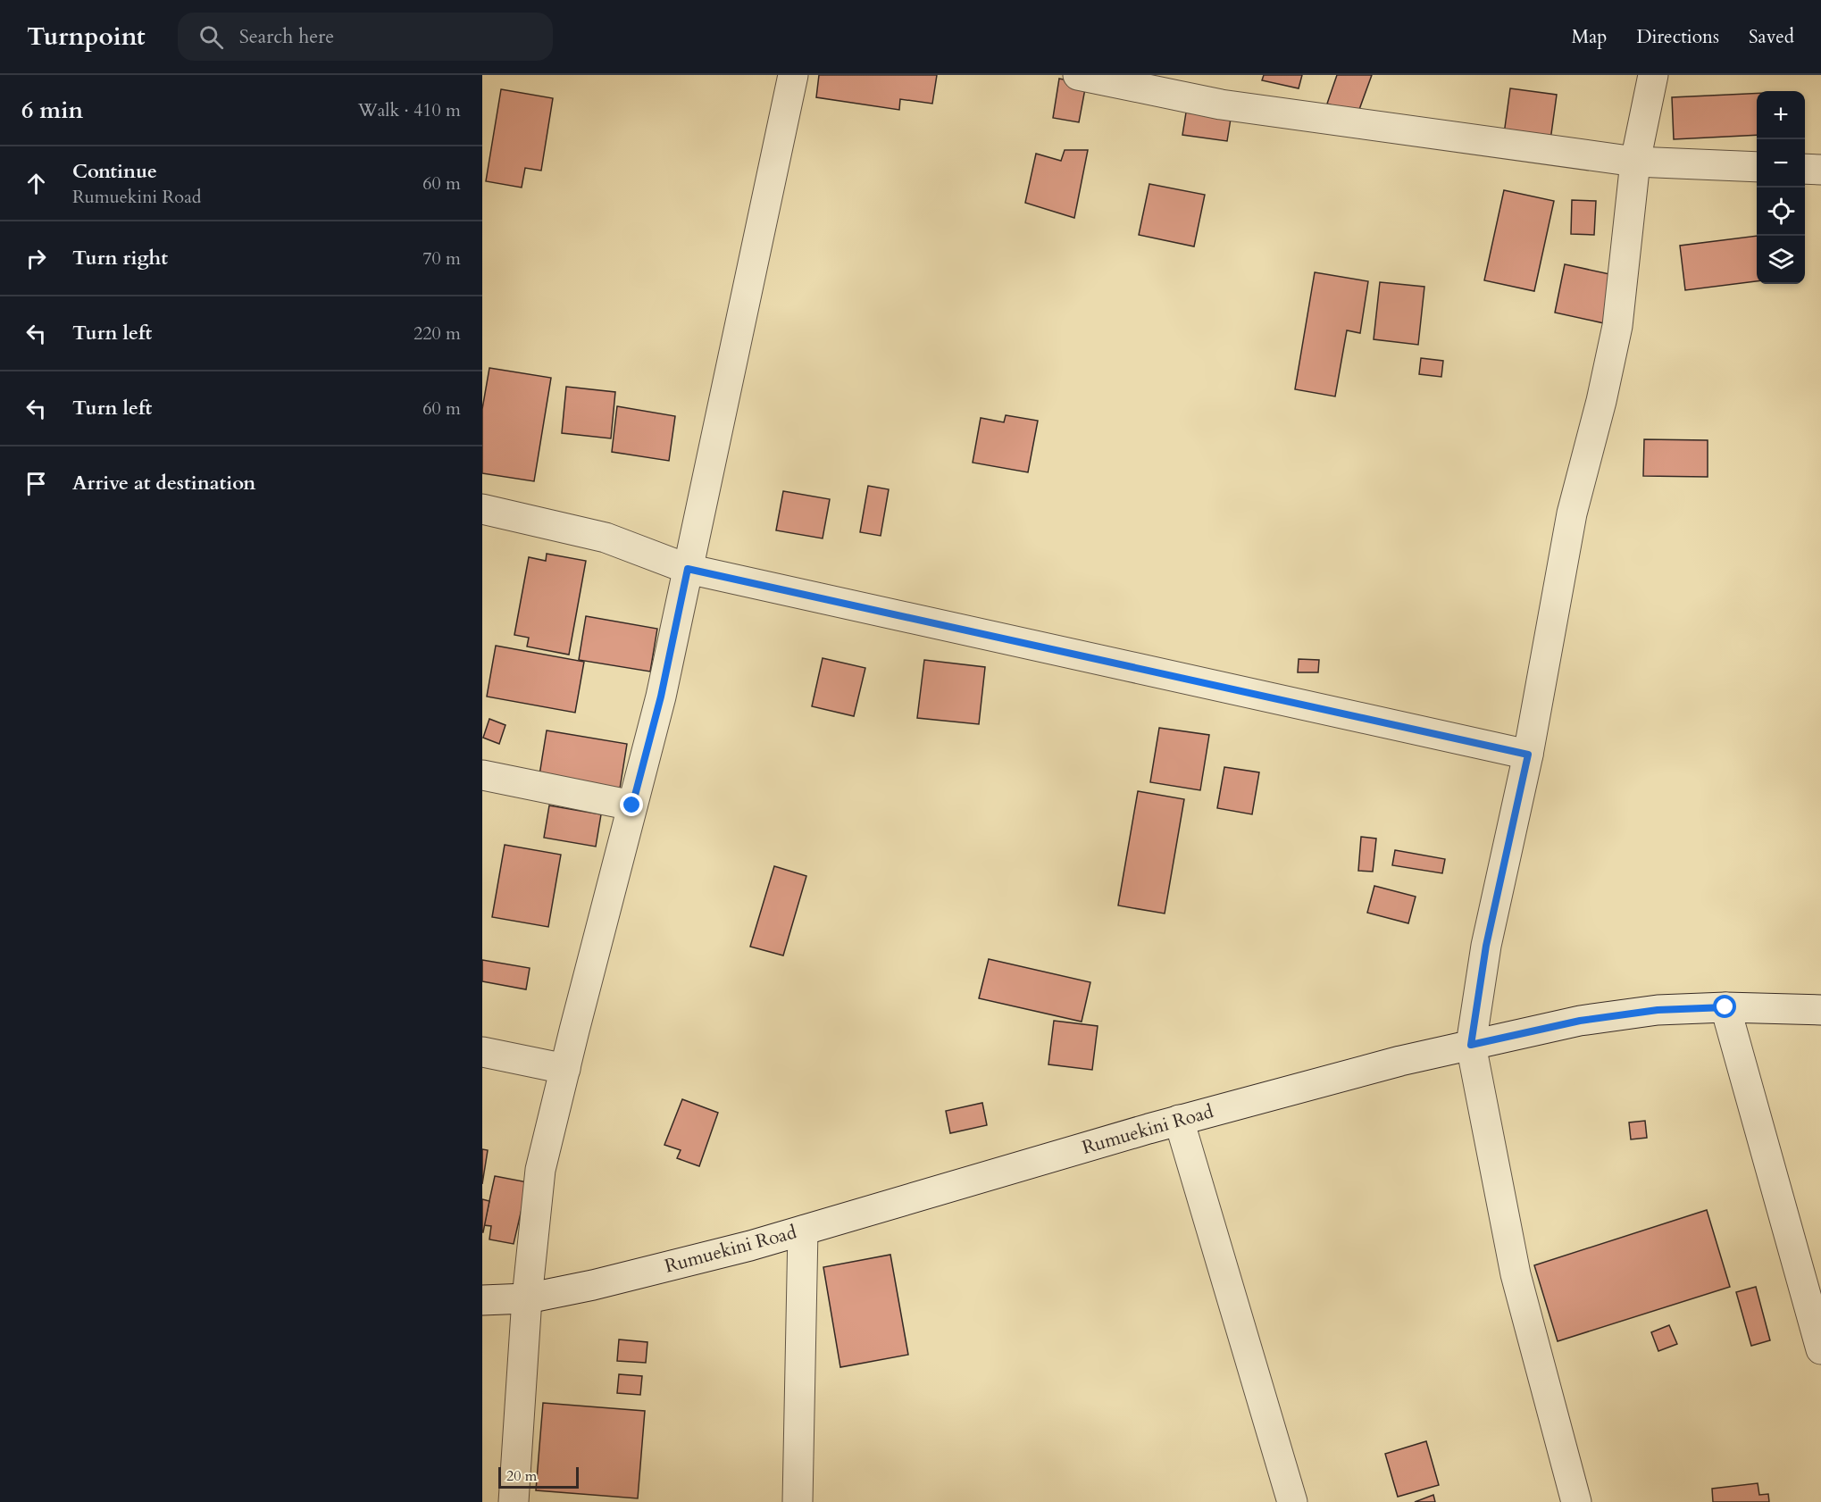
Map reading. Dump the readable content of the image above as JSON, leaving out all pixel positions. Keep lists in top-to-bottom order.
{
  "streets": {
    "street": ["Rumuekini Road"]
  },
  "scale_bar": "20 m",
  "page": {
    "header": "Turnpoint",
    "search": "Search here",
    "nav": ["Map", "Directions", "Saved"],
    "heading": ["6 min", "Walk · 410 m"],
    "map_buttons": ["+", "−"],
    "list": [
      ["Continue", "Rumuekini Road", "60 m"],
      ["Turn right", "70 m"],
      ["Turn left", "220 m"],
      ["Turn left", "60 m"],
      "Arrive at destination"
    ],
    "scale": "20 m"
  }
}
